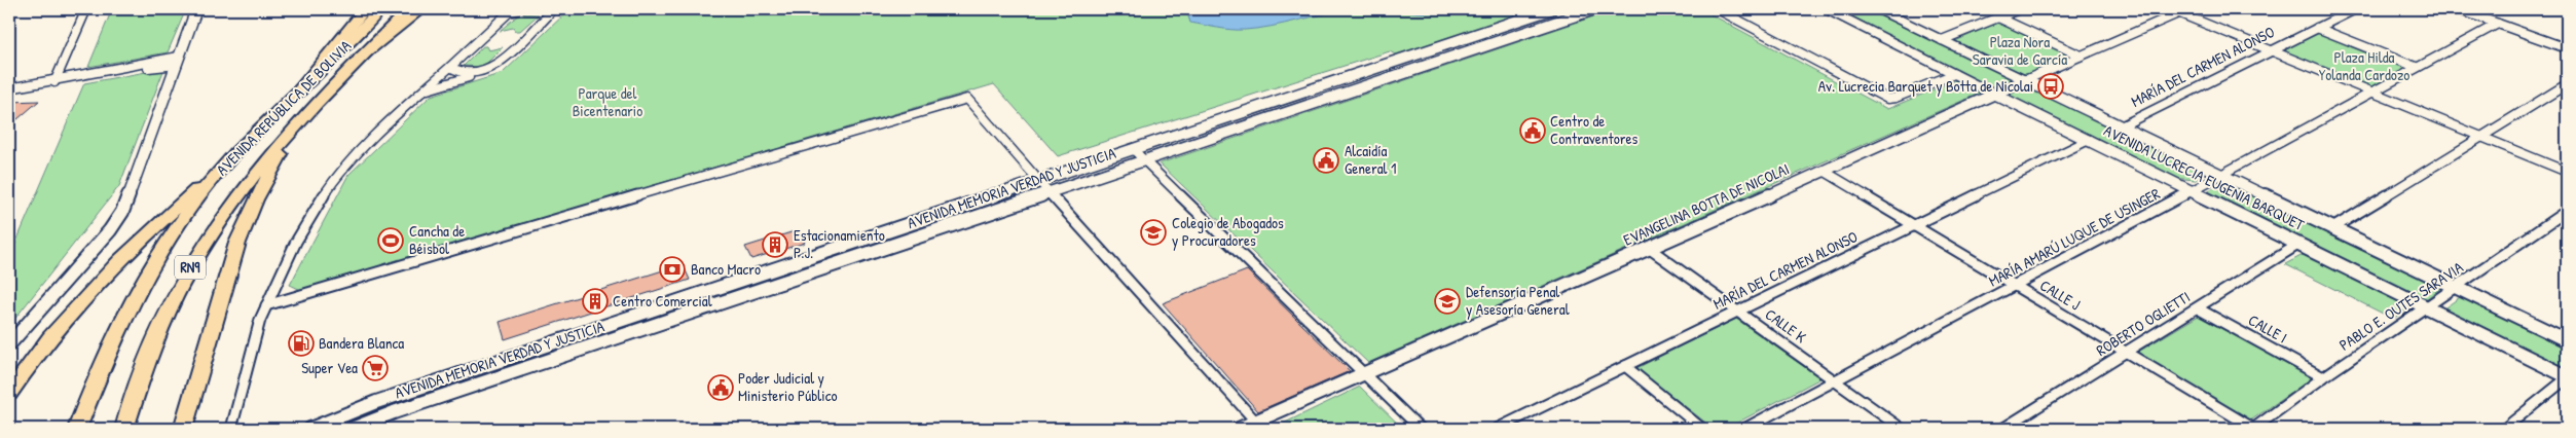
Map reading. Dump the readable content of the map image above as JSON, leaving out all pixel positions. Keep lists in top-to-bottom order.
{
  "streets": {
    "main road": ["AVENIDA REPÚBLICA DE BOLIVIA", "RN9"],
    "street": [
      "MARÍA DEL CARMEN ALONSO",
      "AVENIDA LUCRECIA EUGENIA BARQUET",
      "AVENIDA MEMORIA VERDAD Y JUSTICIA",
      "EVANGELINA BOTTA DE NICOLAI",
      "MARÍA AMARÚ LUQUE DE USINGER",
      "CALLE J",
      "PABLO E. OUTES SARAVIA",
      "ROBERTO OGLIETTI",
      "CALLE K",
      "CALLE I"
    ]
  },
  "crossings": [
    ["MARÍA DEL CARMEN ALONSO", "AVENIDA LUCRECIA EUGENIA BARQUET"],
    ["MARÍA DEL CARMEN ALONSO", "CALLE J"],
    ["MARÍA DEL CARMEN ALONSO", "CALLE K"],
    ["AVENIDA LUCRECIA EUGENIA BARQUET", "EVANGELINA BOTTA DE NICOLAI"],
    ["AVENIDA LUCRECIA EUGENIA BARQUET", "MARÍA AMARÚ LUQUE DE USINGER"],
    ["AVENIDA LUCRECIA EUGENIA BARQUET", "PABLO E. OUTES SARAVIA"],
    ["AVENIDA LUCRECIA EUGENIA BARQUET", "ROBERTO OGLIETTI"],
    ["EVANGELINA BOTTA DE NICOLAI", "CALLE J"],
    ["EVANGELINA BOTTA DE NICOLAI", "CALLE K"],
    ["MARÍA AMARÚ LUQUE DE USINGER", "CALLE J"],
    ["MARÍA AMARÚ LUQUE DE USINGER", "CALLE K"],
    ["CALLE J", "PABLO E. OUTES SARAVIA"],
    ["CALLE J", "ROBERTO OGLIETTI"],
    ["PABLO E. OUTES SARAVIA", "CALLE I"],
    ["ROBERTO OGLIETTI", "CALLE I"]
  ],
  "parks": ["Plaza Nora Saravia de García", "Plaza Hilda Yolanda Cardozo", "Parque del Bicentenario"],
  "places": {
    "bus stop": ["Av. Lucrecia Barquet y Botta de Nicolai"],
    "public building": ["Centro de Contraventores", "Alcaidía General 1", "Poder Judicial y Ministerio Público"],
    "school or university": ["Colegio de Abogados y Procuradores", "Defensoría Penal y Asesoría General"],
    "sports": ["Cancha de Béisbol"],
    "building": ["Estacionamiento P.J.", "Centro Comercial"],
    "bank": ["Banco Macro"],
    "fuel station": ["Bandera Blanca"],
    "supermarket": ["Super Vea"]
  }
}
